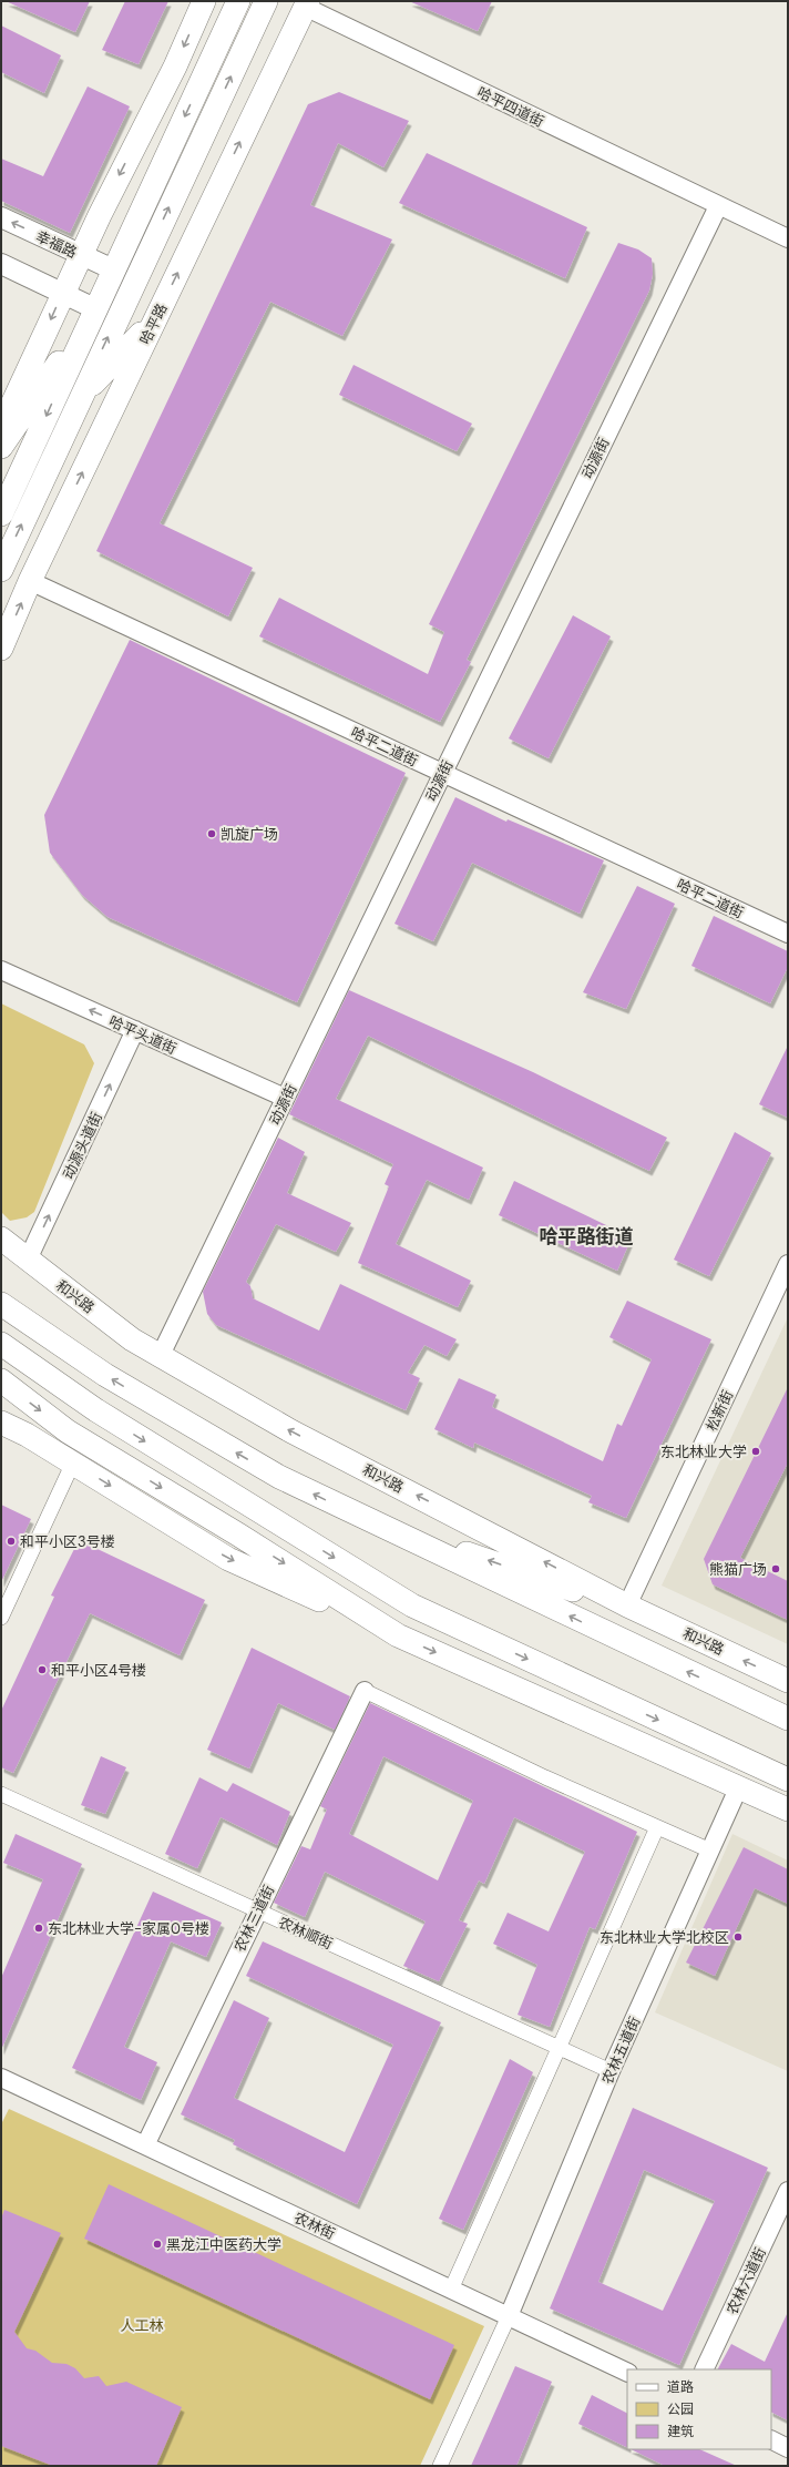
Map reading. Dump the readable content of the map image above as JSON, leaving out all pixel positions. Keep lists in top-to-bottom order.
{
  "streets": {
    "highway": ["哈平路", "和兴路"],
    "main road": ["幸福路"],
    "street": [
      "哈平四道街",
      "动源街",
      "哈平二道街",
      "哈平头道街",
      "动源头道街",
      "松新街",
      "农林三道街",
      "农林顺街",
      "农林五道街",
      "农林街",
      "农林六道街"
    ]
  },
  "crossings": [
    ["哈平四道街", "哈平路"],
    ["哈平四道街", "动源街"],
    ["哈平路", "哈平二道街"],
    ["动源街", "哈平二道街"],
    ["动源街", "哈平头道街"],
    ["动源街", "和兴路"],
    ["哈平头道街", "动源头道街"],
    ["动源头道街", "和兴路"],
    ["和兴路", "松新街"],
    ["农林三道街", "农林顺街"],
    ["农林三道街", "农林街"],
    ["农林顺街", "农林五道街"],
    ["农林五道街", "农林街"]
  ],
  "one_way": ["哈平头道街", "动源头道街"],
  "districts": ["哈平路街道"],
  "parks": ["人工林"],
  "places": [
    "凯旋广场",
    "东北林业大学",
    "和平小区3号楼",
    "熊猫广场",
    "和平小区4号楼",
    "东北林业大学-家属0号楼",
    "东北林业大学北校区",
    "黑龙江中医药大学"
  ],
  "legend": ["道路", "公园", "建筑"]
}
